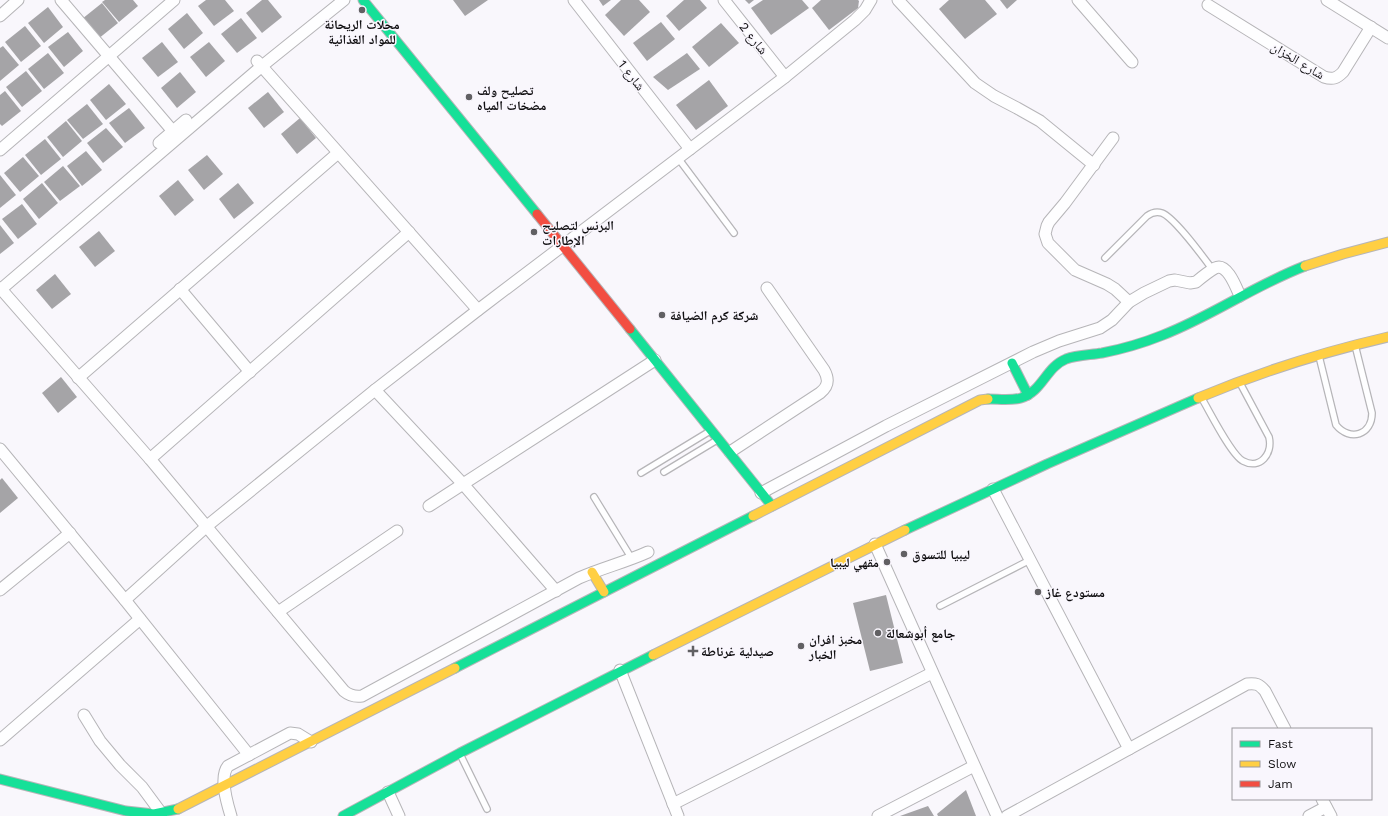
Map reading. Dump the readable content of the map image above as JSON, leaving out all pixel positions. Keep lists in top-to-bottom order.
{
  "streets": {
    "street": ["شارع 2", "شارع الخزان", "شارع 1"]
  },
  "places": {
    "other": [
      "محلات الريحانة للمواد الغذائية",
      "تصليح ولف مضخات المياه",
      "البرنس لتصليح الإطارات",
      "شركة كرم الضيافة",
      "ليبيا للتسوق",
      "مقهي ليبيا",
      "مستودع غاز",
      "جامع أبوشعالة",
      "مخبز افران الخبار"
    ],
    "health": ["صيدلية غرناطة"]
  },
  "legend": ["Fast", "Slow", "Jam"]
}
